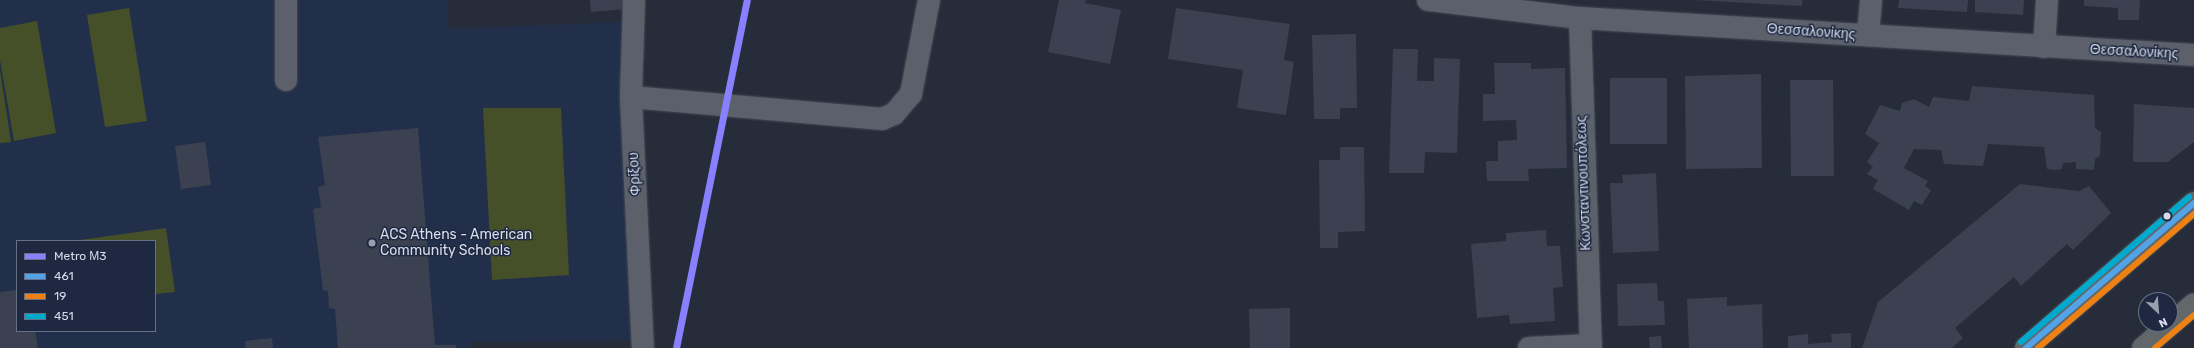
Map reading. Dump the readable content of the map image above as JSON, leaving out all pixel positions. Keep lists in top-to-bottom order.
{
  "streets": {
    "street": ["Θεσσαλονίκης", "Φρίξου", "Κωνσταντινουπόλεως"]
  },
  "crossings": [
    ["Θεσσαλονίκης", "Κωνσταντινουπόλεως"]
  ],
  "places": ["ACS Athens - American Community Schools"],
  "lines": [
    "metro line Μ3",
    "transit line 451",
    "transit line 461",
    "transit line 19"
  ],
  "legend": [
    "Metro Μ3",
    "461",
    "19",
    "451"
  ],
  "north": "bottom right"
}
